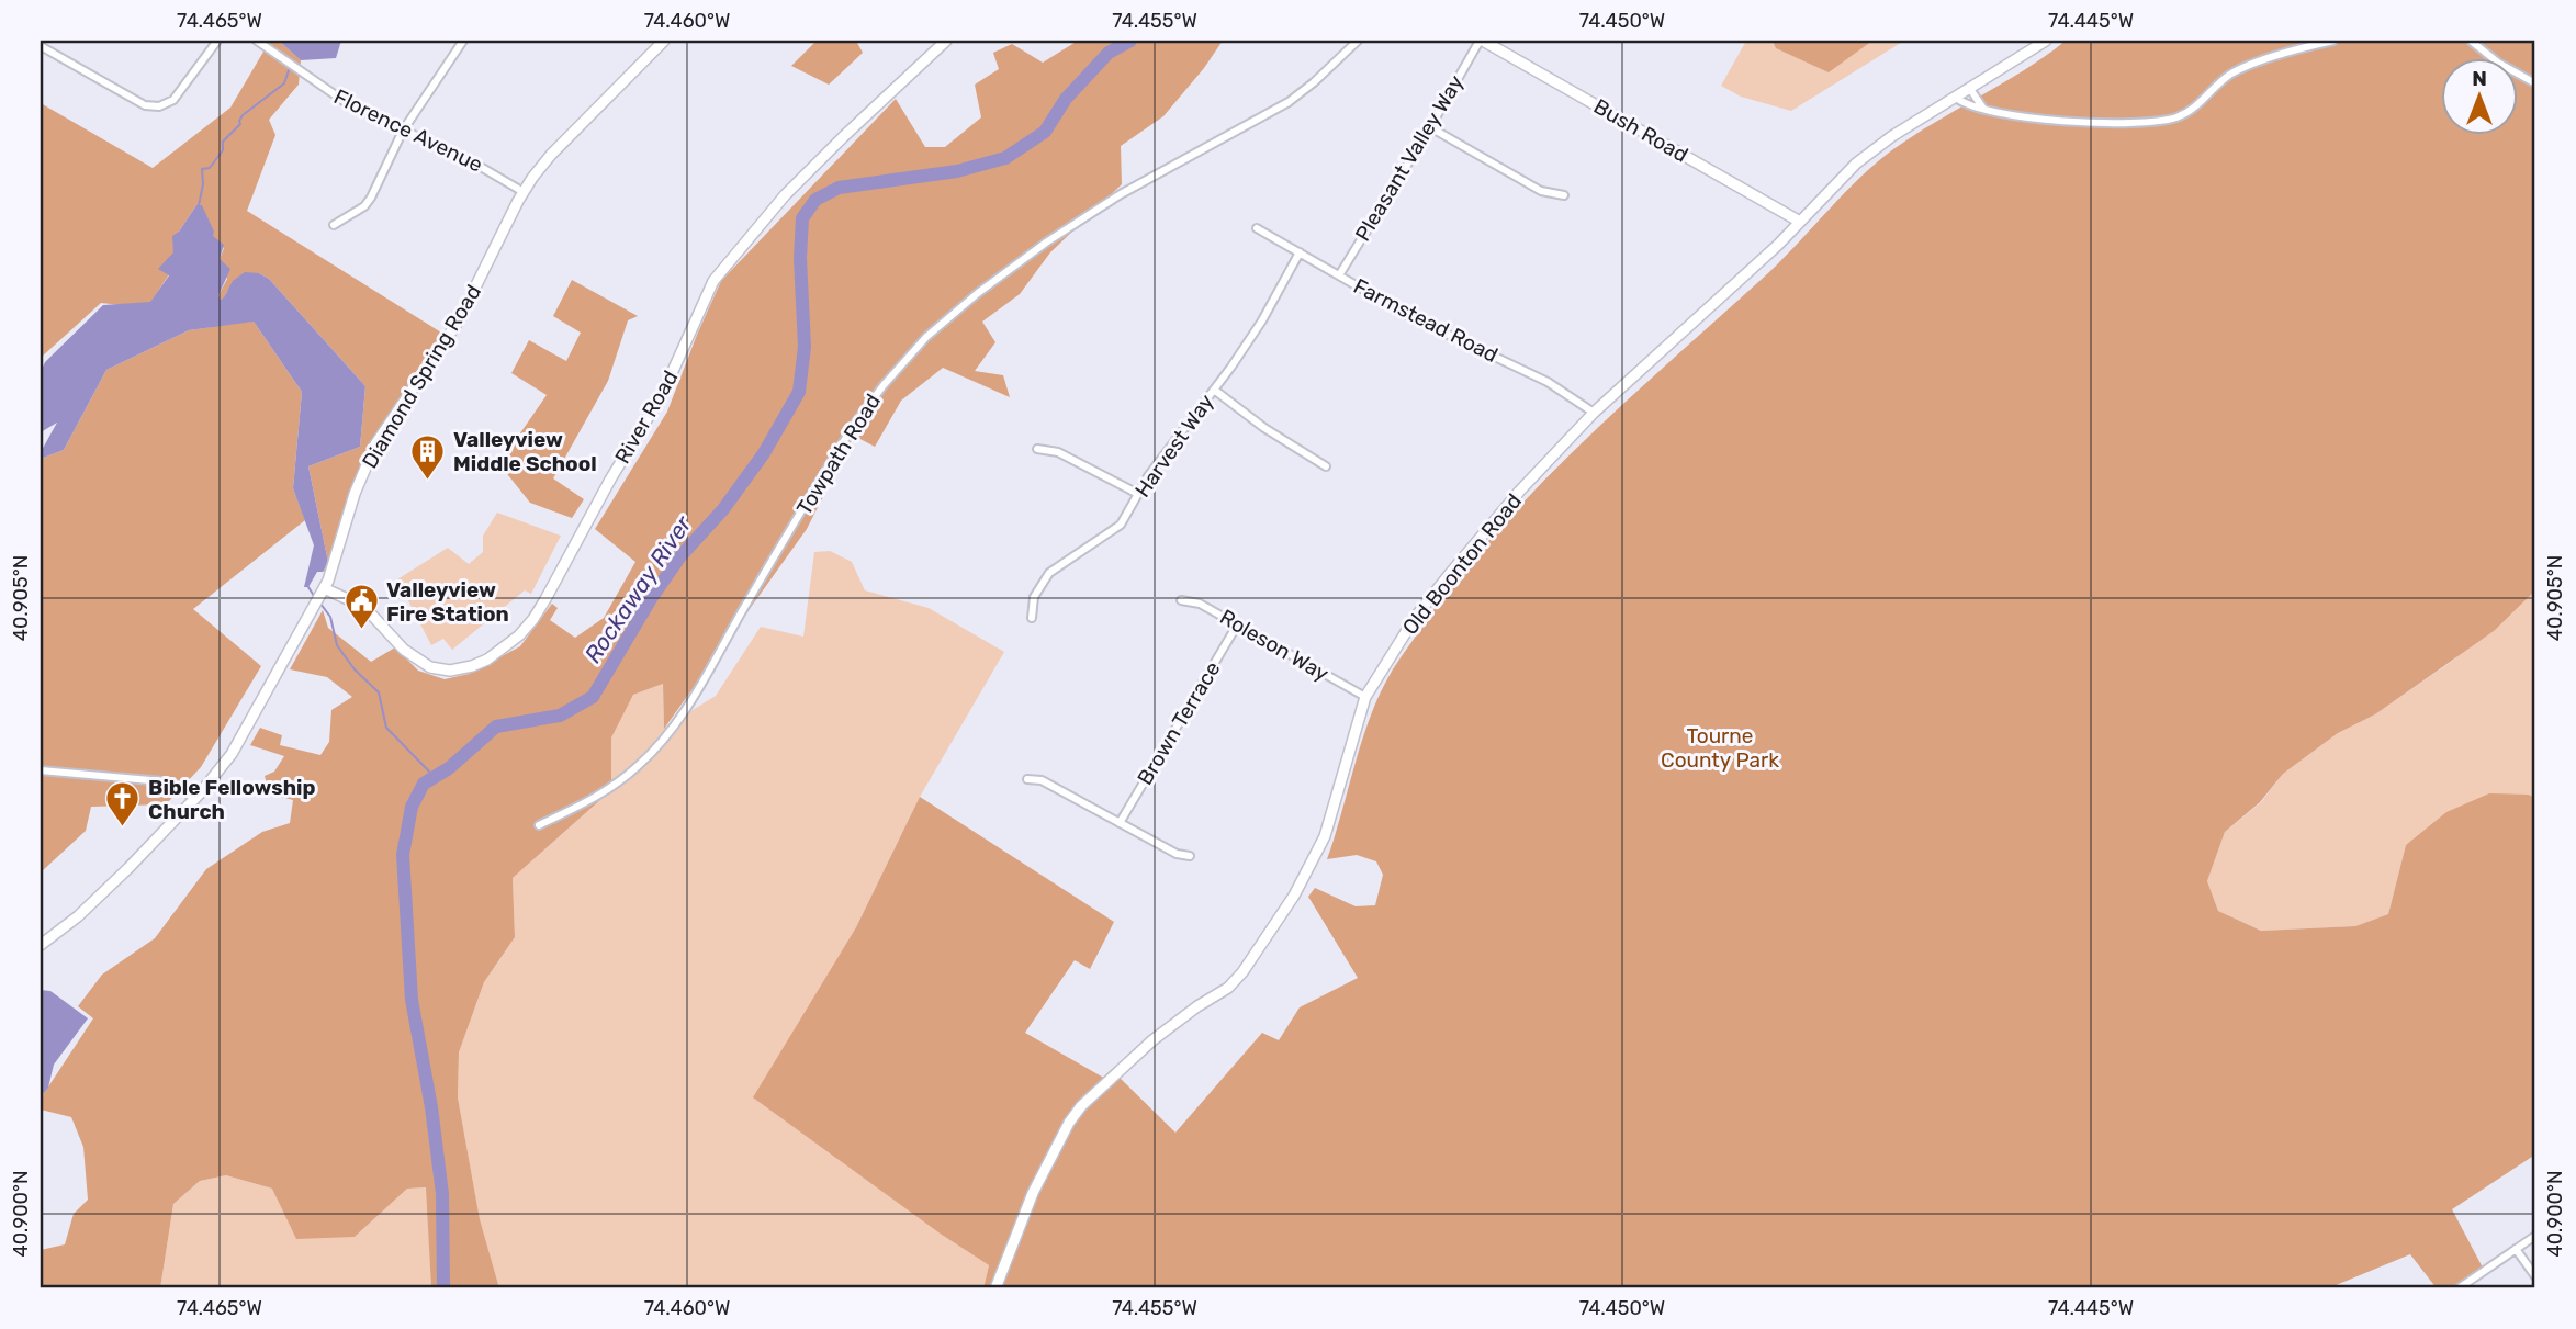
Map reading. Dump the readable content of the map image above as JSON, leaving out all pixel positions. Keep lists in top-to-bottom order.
{
  "streets": {
    "street": [
      "Florence Avenue",
      "Bush Road",
      "Pleasant Valley Way",
      "Farmstead Road",
      "Diamond Spring Road",
      "River Road",
      "Harvest Way",
      "Towpath Road",
      "Old Boonton Road",
      "Roleson Way",
      "Brown Terrace"
    ]
  },
  "crossings": [
    ["Florence Avenue", "Diamond Spring Road"],
    ["Bush Road", "Pleasant Valley Way"],
    ["Bush Road", "Old Boonton Road"],
    ["Pleasant Valley Way", "Farmstead Road"],
    ["Farmstead Road", "Harvest Way"],
    ["Farmstead Road", "Old Boonton Road"],
    ["Diamond Spring Road", "River Road"],
    ["Old Boonton Road", "Roleson Way"],
    ["Roleson Way", "Brown Terrace"]
  ],
  "water": ["Rockaway River"],
  "parks": ["Tourne County Park"],
  "places": {
    "building": ["Valleyview Middle School"],
    "public building": ["Valleyview Fire Station"],
    "church": ["Bible Fellowship Church"]
  },
  "north": "top",
  "coordinates": [
    "74.465°W",
    "74.460°W",
    "74.455°W",
    "74.450°W",
    "74.445°W",
    "40.905°N",
    "40.900°N"
  ]
}
